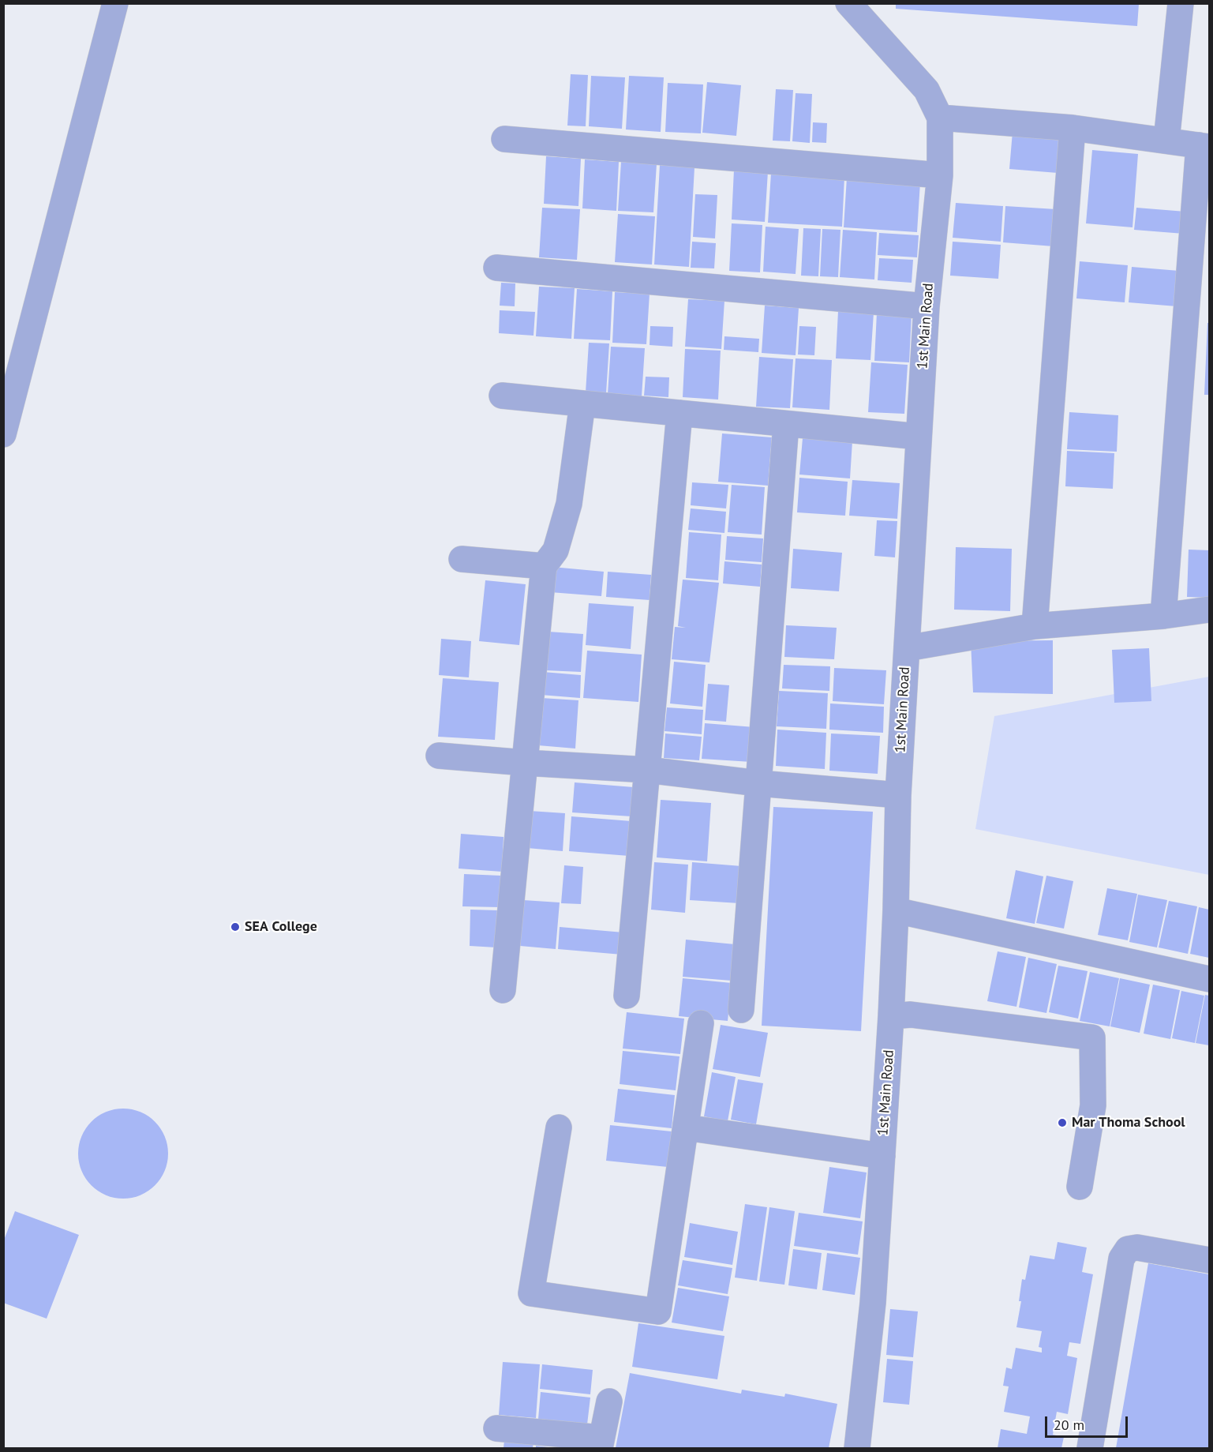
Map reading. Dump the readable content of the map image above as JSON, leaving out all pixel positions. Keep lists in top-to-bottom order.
{
  "streets": {
    "street": ["1st Main Road"]
  },
  "places": ["SEA College", "Mar Thoma School"],
  "scale_bar": "20 m"
}
